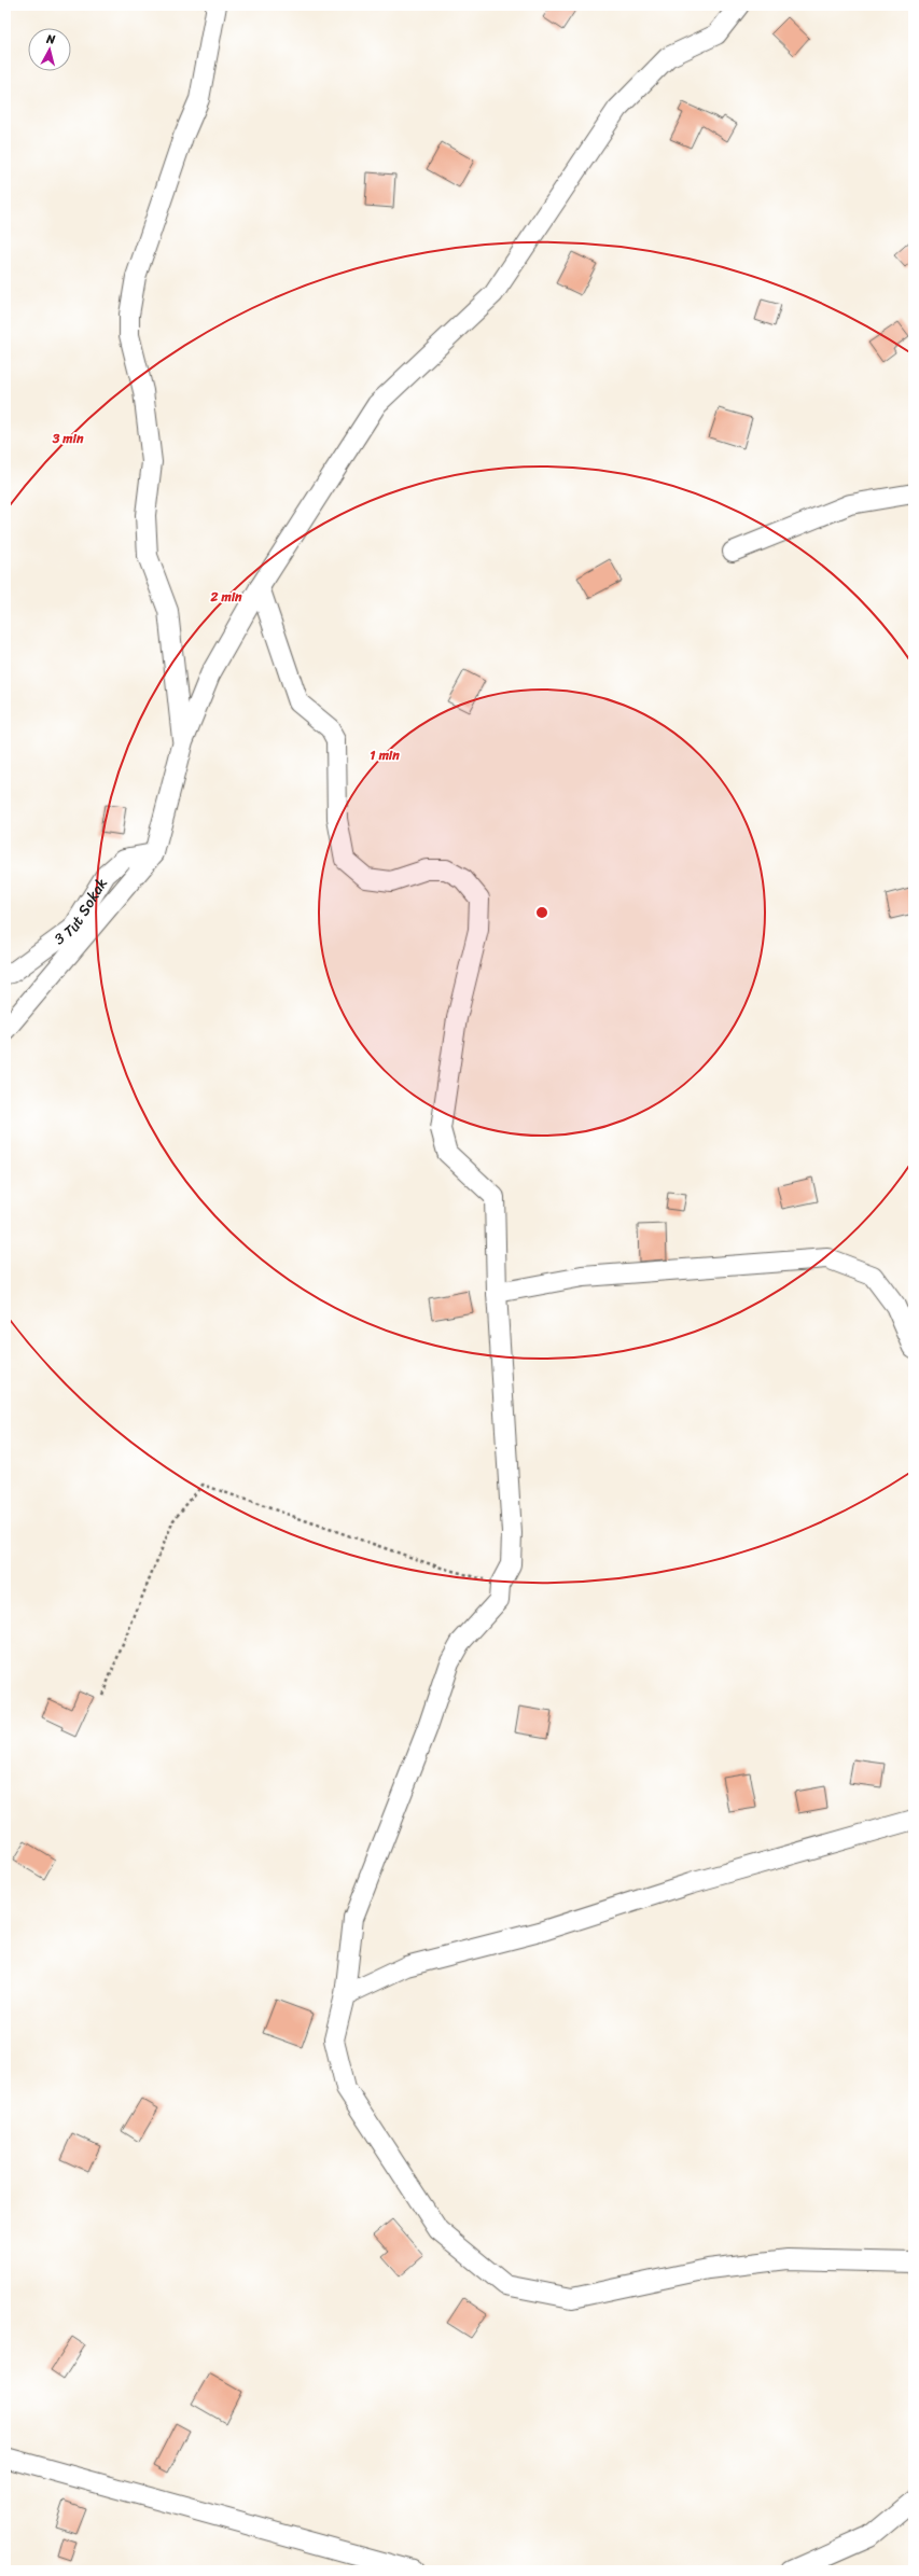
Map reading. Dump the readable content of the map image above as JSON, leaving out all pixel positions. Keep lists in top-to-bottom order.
{
  "streets": {
    "street": ["3 Tut Sokak"]
  },
  "north": "top",
  "rings": ["3 min", "2 min", "1 min"]
}
